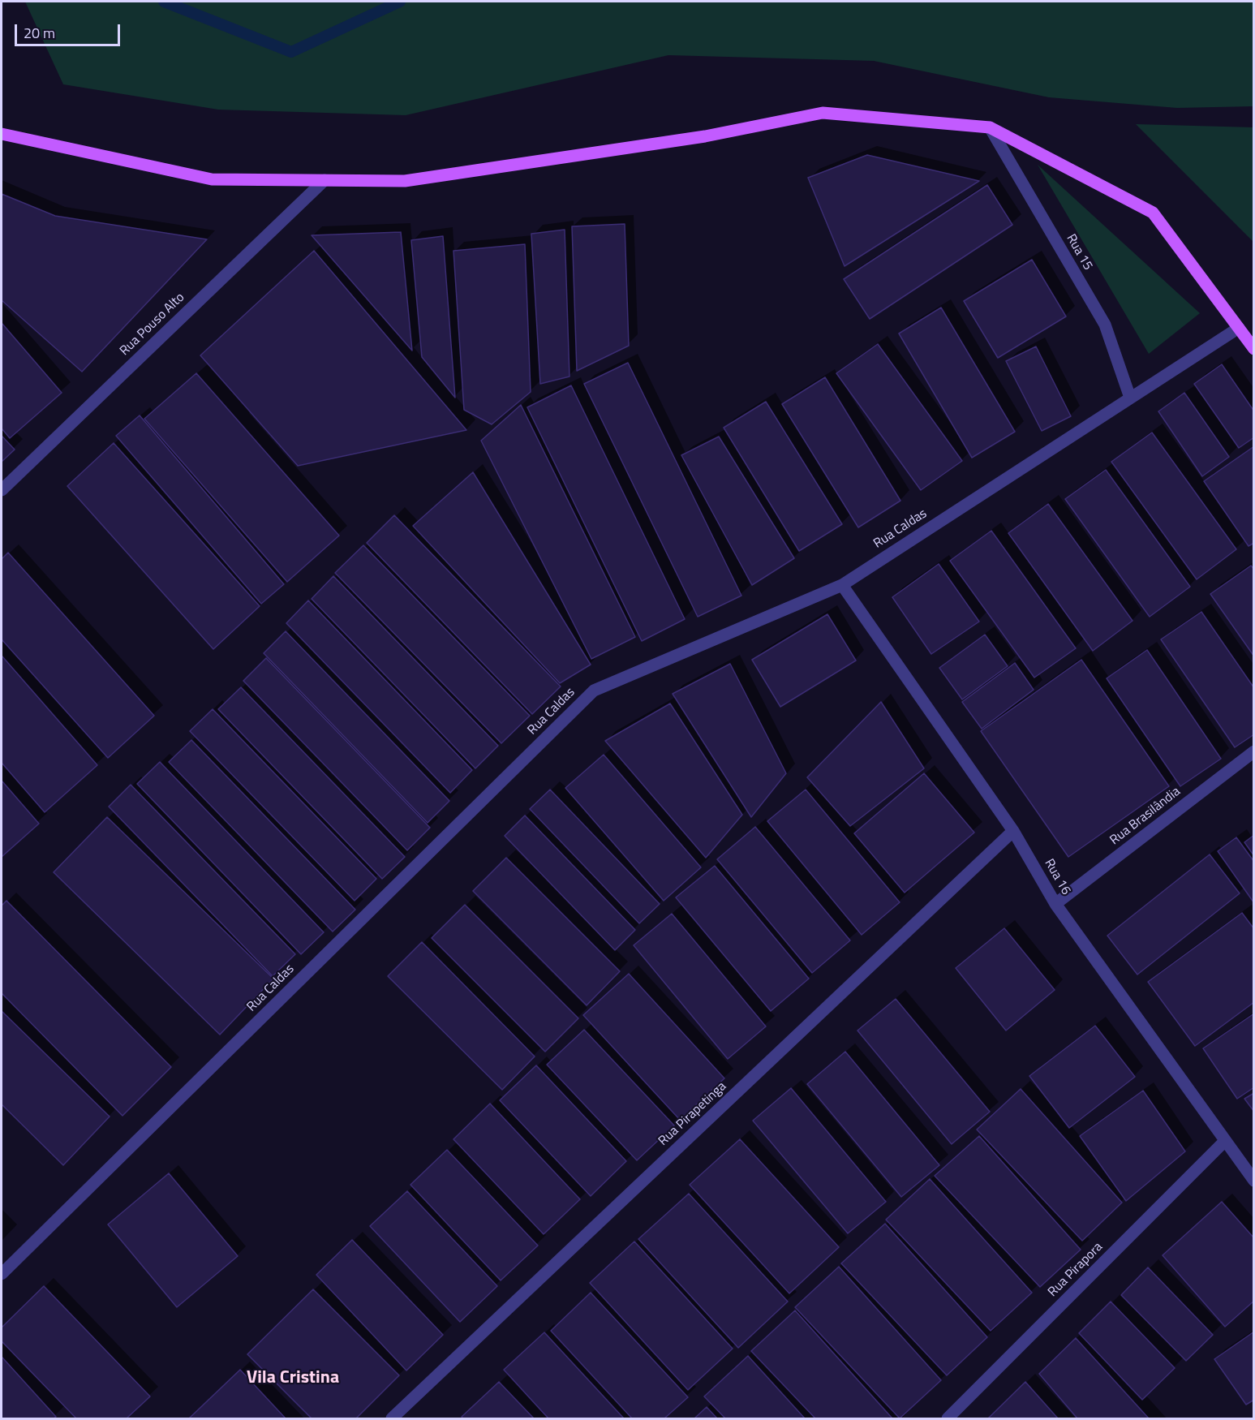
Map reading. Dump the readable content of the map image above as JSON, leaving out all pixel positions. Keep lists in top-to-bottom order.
{
  "streets": {
    "street": [
      "Rua 15",
      "Rua Pouso Alto",
      "Rua Caldas",
      "Rua Brasilândia",
      "Rua 16",
      "Rua Pirapetinga",
      "Rua Pirapora"
    ]
  },
  "crossings": [
    ["Rua 15", "Rua Caldas"],
    ["Rua Caldas", "Rua 16"],
    ["Rua Brasilândia", "Rua 16"],
    ["Rua 16", "Rua Pirapetinga"],
    ["Rua 16", "Rua Pirapora"]
  ],
  "districts": ["Vila Cristina"],
  "scale_bar": "20 m"
}
